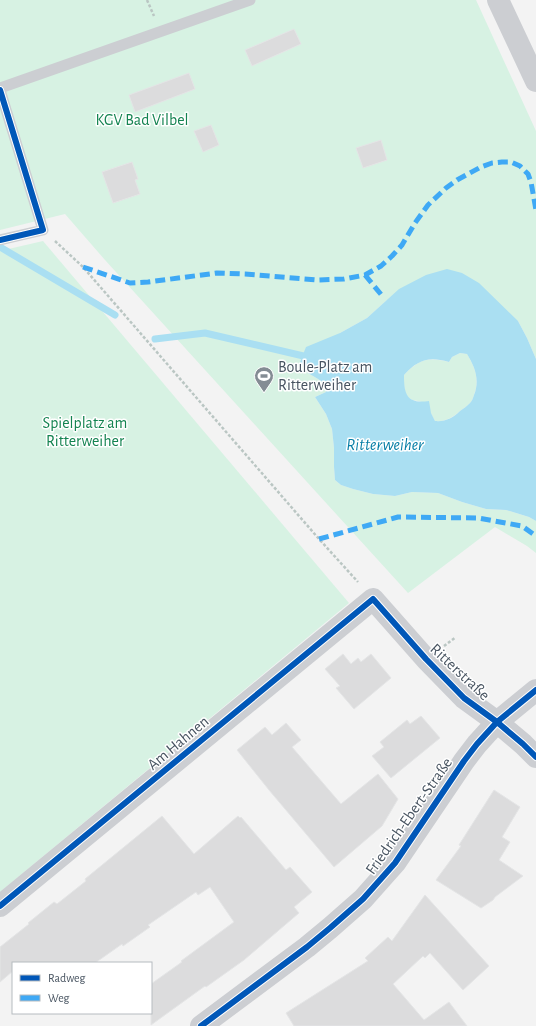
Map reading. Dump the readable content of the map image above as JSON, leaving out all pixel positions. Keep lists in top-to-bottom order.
{
  "streets": {
    "street": ["Ritterstraße", "Am Hahnen", "Friedrich-Ebert-Straße"]
  },
  "crossings": [
    ["Ritterstraße", "Am Hahnen"],
    ["Ritterstraße", "Friedrich-Ebert-Straße"]
  ],
  "water": ["Ritterweiher"],
  "parks": ["KGV Bad Vilbel", "Spielplatz am Ritterweiher"],
  "places": {
    "sports": ["Boule-Platz am Ritterweiher"]
  },
  "legend": ["Radweg", "Weg"]
}
